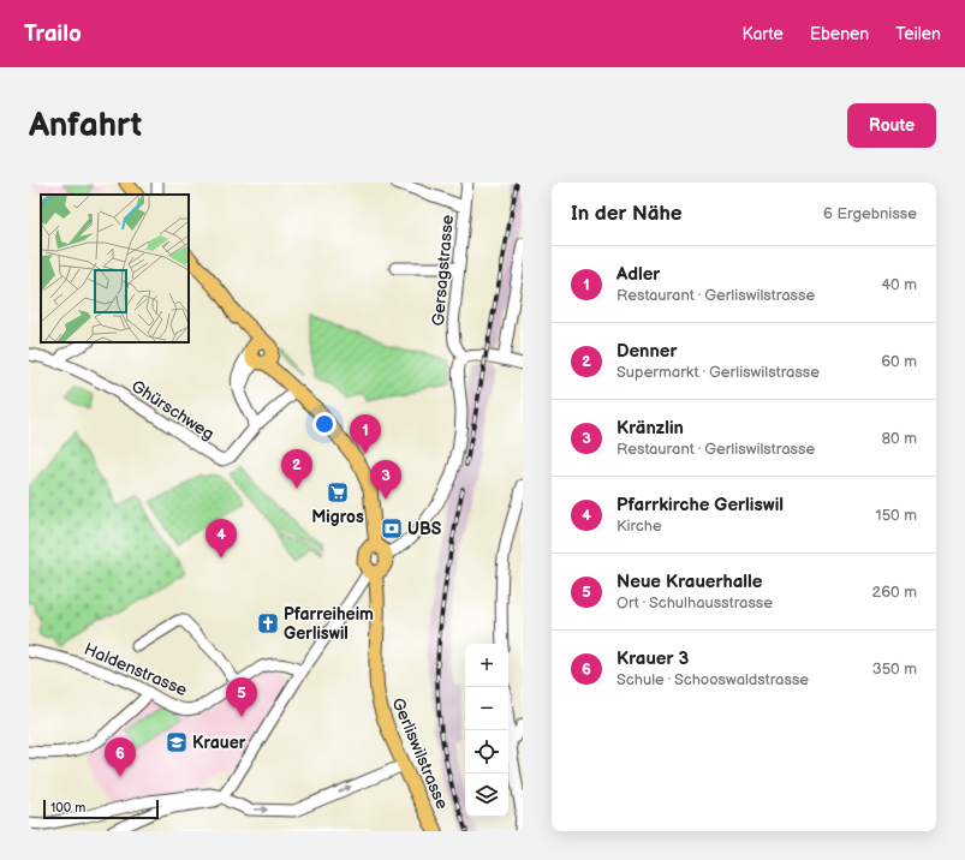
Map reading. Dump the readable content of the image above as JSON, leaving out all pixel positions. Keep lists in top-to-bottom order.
{
  "streets": {
    "main road": ["Gerliswilstrasse"],
    "street": ["Gersagstrasse", "Ghürschweg", "Haldenstrasse"]
  },
  "places": {
    "supermarket": ["Migros"],
    "bank": ["UBS"],
    "church": ["Pfarreiheim Gerliswil"],
    "school or university": ["Krauer"]
  },
  "scale_bar": "100 m",
  "page": {
    "header": "Trailo",
    "nav": ["Karte", "Ebenen", "Teilen"],
    "buttons": "Route",
    "title": "Anfahrt",
    "heading": ["In der Nähe", "6 Ergebnisse"],
    "list": [
      {
        "mark": "1",
        "name": "Adler",
        "note": "Restaurant · Gerliswilstrasse",
        "value": "40 m"
      },
      {
        "mark": "2",
        "name": "Denner",
        "note": "Supermarkt · Gerliswilstrasse",
        "value": "60 m"
      },
      {
        "mark": "3",
        "name": "Kränzlin",
        "note": "Restaurant · Gerliswilstrasse",
        "value": "80 m"
      },
      {
        "mark": "4",
        "name": "Pfarrkirche Gerliswil",
        "note": "Kirche",
        "value": "150 m"
      },
      {
        "mark": "5",
        "name": "Neue Krauerhalle",
        "note": "Ort · Schulhausstrasse",
        "value": "260 m"
      },
      {
        "mark": "6",
        "name": "Krauer 3",
        "note": "Schule · Schooswaldstrasse",
        "value": "350 m"
      }
    ],
    "pins": [
      "1",
      "2",
      "3",
      "4",
      "5",
      "6"
    ],
    "map_buttons": ["+", "−"],
    "scale": "100 m"
  }
}
